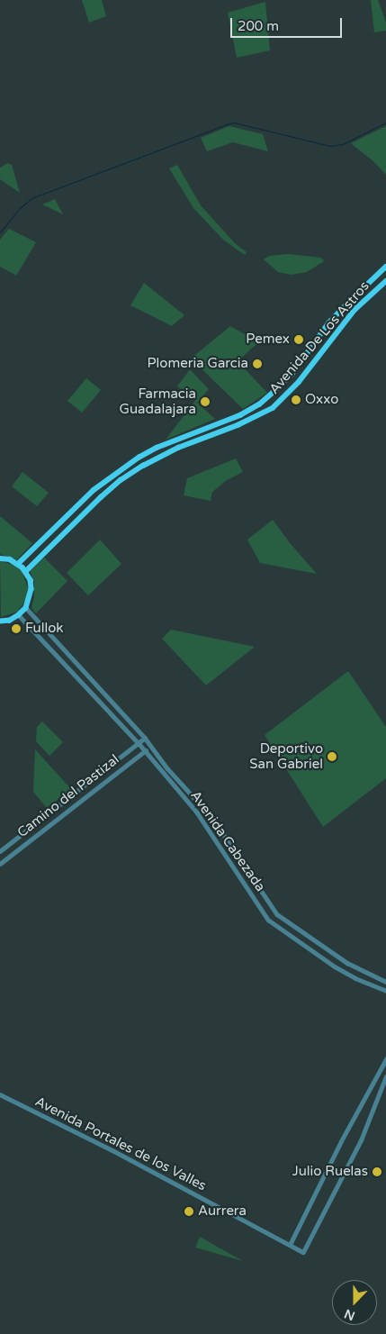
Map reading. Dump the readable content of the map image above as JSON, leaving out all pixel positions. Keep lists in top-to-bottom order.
{
  "streets": {
    "main road": ["Avenida De Los Astros"],
    "street": ["Camino del Pastizal", "Avenida Cabezada", "Avenida Portales de los Valles"]
  },
  "crossings": [
    ["Camino del Pastizal", "Avenida Cabezada"]
  ],
  "places": [
    "Pemex",
    "Plomeria Garcia",
    "Oxxo",
    "Farmacia Guadalajara",
    "Fullok",
    "Deportivo San Gabriel",
    "Julio Ruelas",
    "Aurrera"
  ],
  "scale_bar": "200 m",
  "north": "bottom"
}
